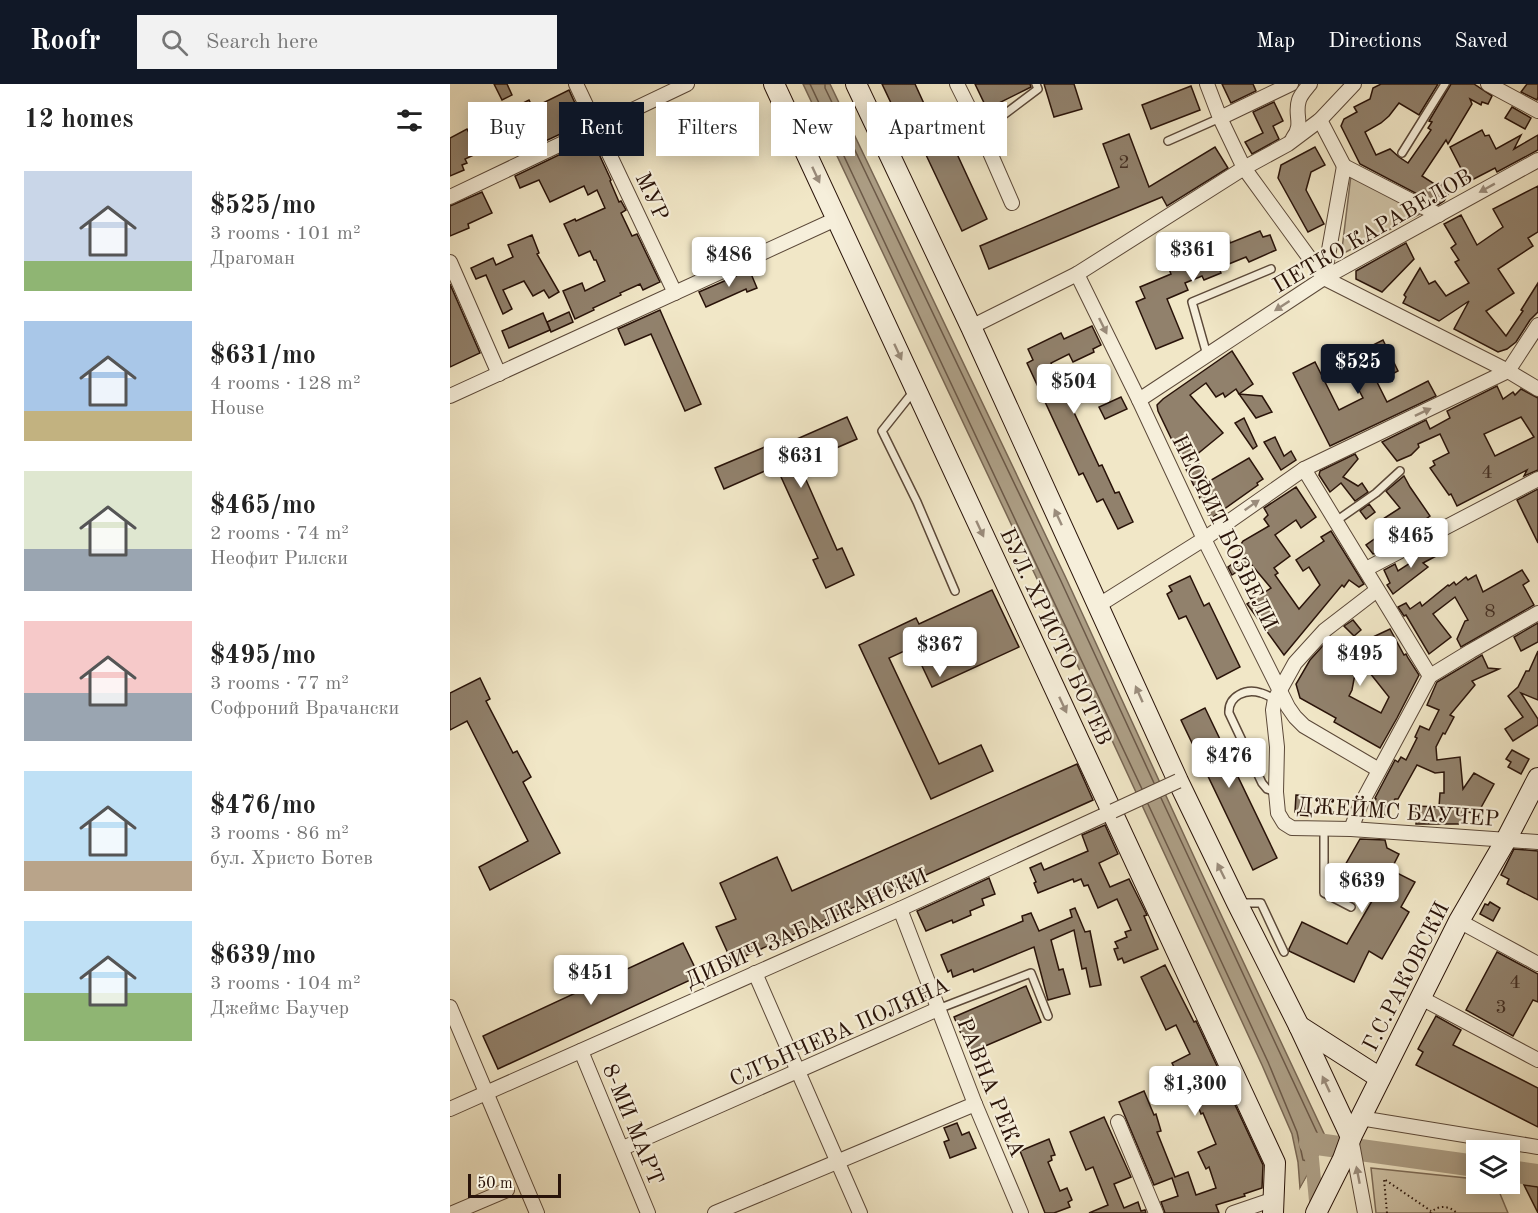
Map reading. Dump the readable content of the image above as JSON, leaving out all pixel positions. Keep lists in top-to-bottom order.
{
  "streets": {
    "main road": ["БУЛ. ХРИСТО БОТЕВ", "Г.С.РАКОВСКИ"],
    "street": [
      "МУР",
      "ПЕТКО КАРАВЕЛОВ",
      "НЕОФИТ БОЗВЕЛИ",
      "ДЖЕЙМС БАУЧЕР",
      "ДИБИЧ ЗАБАЛКАНСКИ",
      "СЛЪНЧЕВА ПОЛЯНА",
      "РАВНА РЕКА",
      "8-МИ МАРТ"
    ]
  },
  "crossings": [
    ["ПЕТКО КАРАВЕЛОВ", "НЕОФИТ БОЗВЕЛИ"],
    ["НЕОФИТ БОЗВЕЛИ", "ДЖЕЙМС БАУЧЕР"],
    ["БУЛ. ХРИСТО БОТЕВ", "ДИБИЧ ЗАБАЛКАНСКИ"],
    ["ДЖЕЙМС БАУЧЕР", "Г.С.РАКОВСКИ"],
    ["ДИБИЧ ЗАБАЛКАНСКИ", "РАВНА РЕКА"],
    ["ДИБИЧ ЗАБАЛКАНСКИ", "8-МИ МАРТ"],
    ["СЛЪНЧЕВА ПОЛЯНА", "РАВНА РЕКА"],
    ["СЛЪНЧЕВА ПОЛЯНА", "8-МИ МАРТ"]
  ],
  "one_way": ["ПЕТКО КАРАВЕЛОВ"],
  "house_numbers": [
    "2",
    "4",
    "8",
    "4",
    "3"
  ],
  "scale_bar": "50 m",
  "page": {
    "header": "Roofr",
    "search": "Search here",
    "nav": ["Map", "Directions", "Saved"],
    "heading": "12 homes",
    "chip": [
      "Buy",
      "Rent",
      "Filters",
      "New",
      "Apartment"
    ],
    "list": [
      {
        "name": "$525/mo",
        "note": "3 rooms · 101 m² · Драгоман"
      },
      {
        "name": "$631/mo",
        "note": "4 rooms · 128 m² · House"
      },
      {
        "name": "$465/mo",
        "note": "2 rooms · 74 m² · Неофит Рилски"
      },
      {
        "name": "$495/mo",
        "note": "3 rooms · 77 m² · Софроний Врачански"
      },
      {
        "name": "$476/mo",
        "note": "3 rooms · 86 m² · бул. Христо Ботев"
      },
      {
        "name": "$639/mo",
        "note": "3 rooms · 104 m² · Джеймс Баучер"
      }
    ],
    "price": [
      "$361",
      "$486",
      "$525",
      "$504",
      "$631",
      "$465",
      "$367",
      "$495",
      "$476",
      "$639",
      "$451",
      "$1,300"
    ],
    "scale": "50 m"
  }
}
